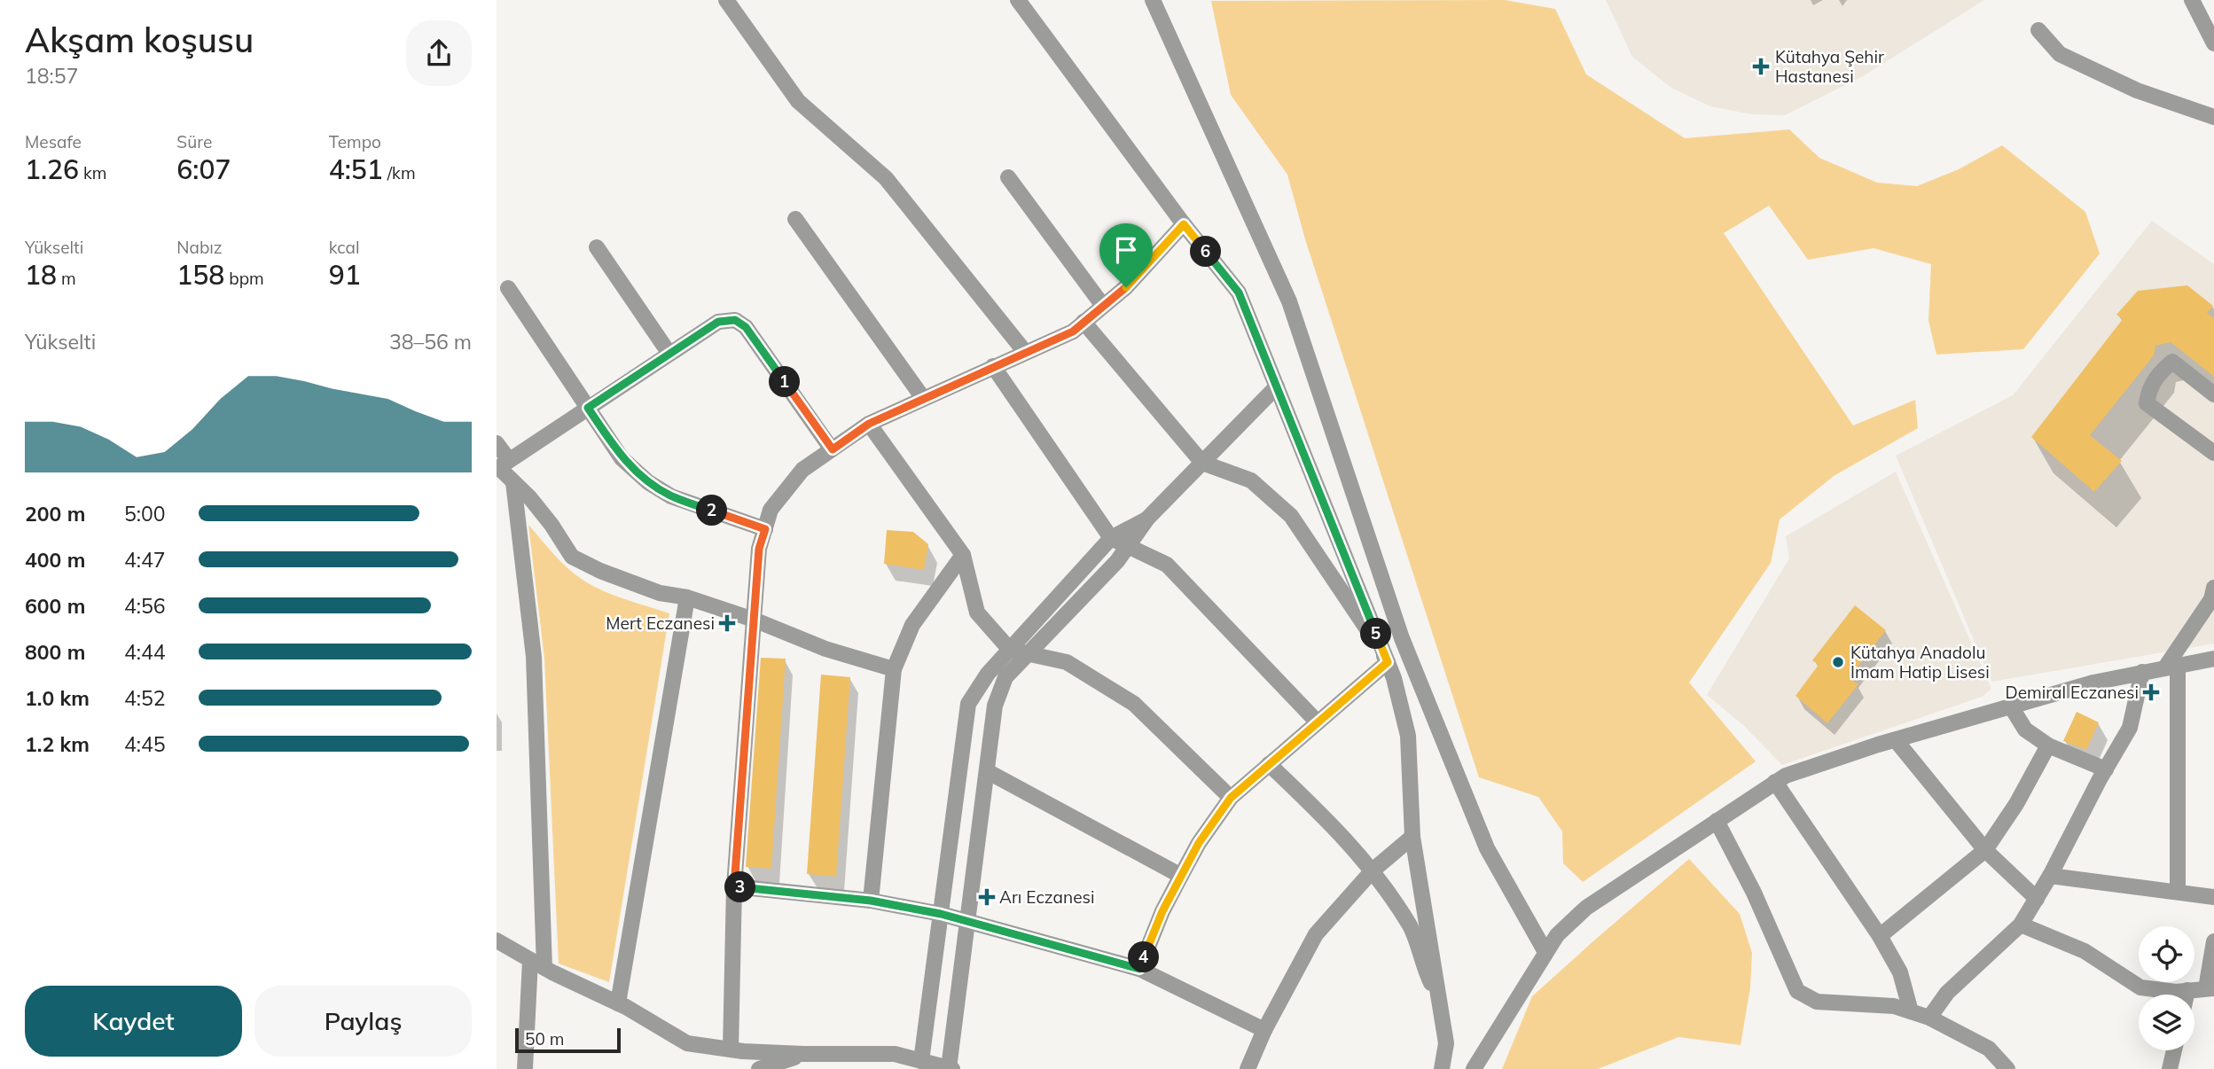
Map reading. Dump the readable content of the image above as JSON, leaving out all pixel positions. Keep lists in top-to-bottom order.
{
  "places": {
    "health": [
      "Kütahya Şehir Hastanesi",
      "Mert Eczanesi",
      "Demiral Eczanesi",
      "Arı Eczanesi"
    ],
    "other": ["Kütahya Anadolu İmam Hatip Lisesi"]
  },
  "scale_bar": "50 m",
  "page": {
    "heading": ["Akşam koşusu", "18:57"],
    "stats": [
      ["Mesafe", "1.26 km"],
      ["Süre", "6:07"],
      ["Tempo", "4:51 /km"],
      ["Yükselti", "18 m"],
      ["Nabız", "158 bpm"],
      ["kcal", "91"]
    ],
    "pins": [
      "6",
      "1",
      "2",
      "5",
      "3",
      "4"
    ],
    "chart": ["Yükselti", "38–56 m"],
    "list": [
      {
        "name": "200 m",
        "note": "5:00"
      },
      {
        "name": "400 m",
        "note": "4:47"
      },
      {
        "name": "600 m",
        "note": "4:56"
      },
      {
        "name": "800 m",
        "note": "4:44"
      },
      {
        "name": "1.0 km",
        "note": "4:52"
      },
      {
        "name": "1.2 km",
        "note": "4:45"
      }
    ],
    "buttons": ["Kaydet", "Paylaş"],
    "scale": "50 m"
  }
}
